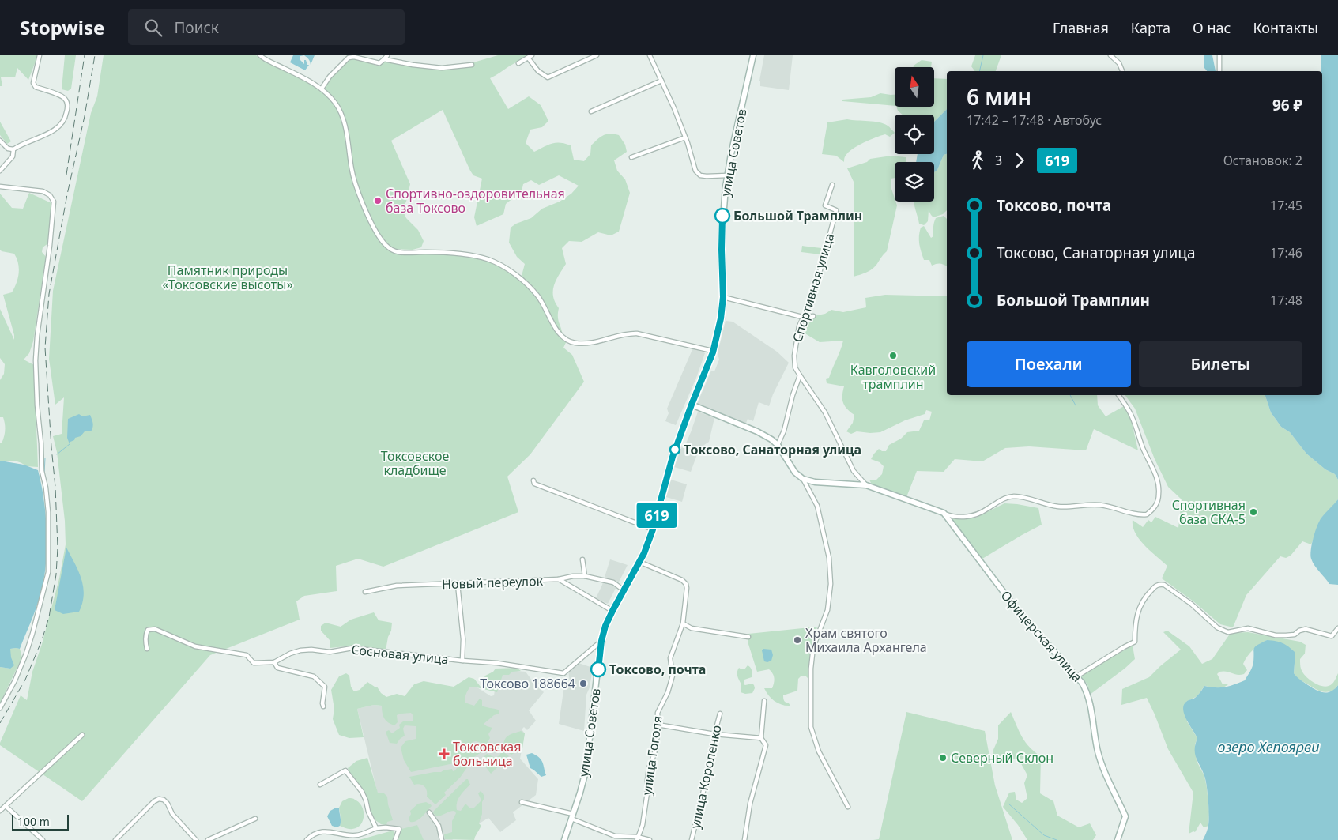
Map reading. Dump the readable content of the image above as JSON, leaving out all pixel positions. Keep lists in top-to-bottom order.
{
  "streets": {
    "main road": ["улица Советов", "Офицерская улица"],
    "street": [
      "Спортивная улица",
      "Новый переулок",
      "Сосновая улица",
      "улица Гоголя",
      "улица Короленко"
    ]
  },
  "crossings": [
    ["улица Советов", "Новый переулок"],
    ["улица Советов", "Сосновая улица"],
    ["улица Советов", "улица Гоголя"]
  ],
  "water": ["озеро Хепоярви"],
  "parks": ["Памятник природы «Токсовские высоты»", "Токсовское кладбище"],
  "places": {
    "other": [
      "Спортивно-оздоровительная база Токсово",
      "Большой Трамплин",
      "Кавголовский трамплин",
      "Токсово, Санаторная улица",
      "Спортивная база СКА-5",
      "Храм святого Михаила Архангела",
      "Токсово, почта",
      "Токсово 188664",
      "Северный Склон"
    ],
    "health": ["Токсовская больница"]
  },
  "lines": ["bus line 619"],
  "scale_bar": "100 m",
  "north": "top",
  "page": {
    "header": "Stopwise",
    "search": "Поиск",
    "nav": [
      "Главная",
      "Карта",
      "О нас",
      "Контакты"
    ],
    "on_map": "619",
    "heading": ["6 мин", "17:42 – 17:48 · Автобус", "96 ₽"],
    "legs": ["3", "619", "Остановок: 2"],
    "list": [
      {
        "name": "Токсово, почта",
        "value": "17:45"
      },
      {
        "name": "Токсово, Санаторная улица",
        "value": "17:46"
      },
      {
        "name": "Большой Трамплин",
        "value": "17:48"
      }
    ],
    "buttons": ["Поехали", "Билеты"],
    "scale": "100 m"
  }
}
